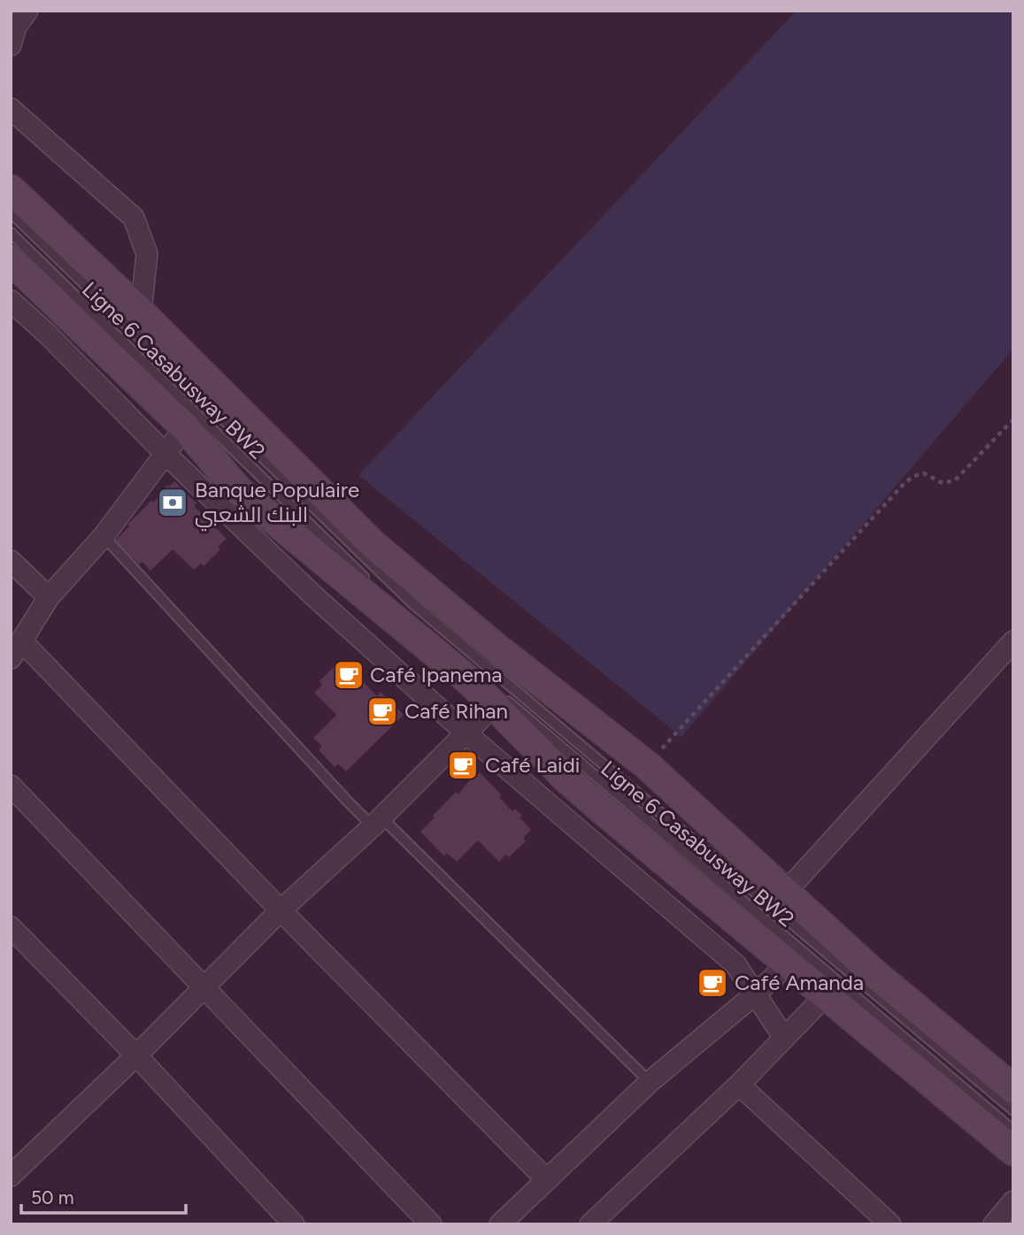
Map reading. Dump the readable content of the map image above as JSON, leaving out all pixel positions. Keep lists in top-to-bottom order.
{
  "streets": {
    "lane": ["Ligne 6 Casabusway BW2"]
  },
  "places": {
    "bank": ["Banque Populaire البنك الشعبي"],
    "cafe": [
      "Café Ipanema",
      "Café Rihan",
      "Café Laidi",
      "Café Amanda"
    ]
  },
  "scale_bar": "50 m"
}
